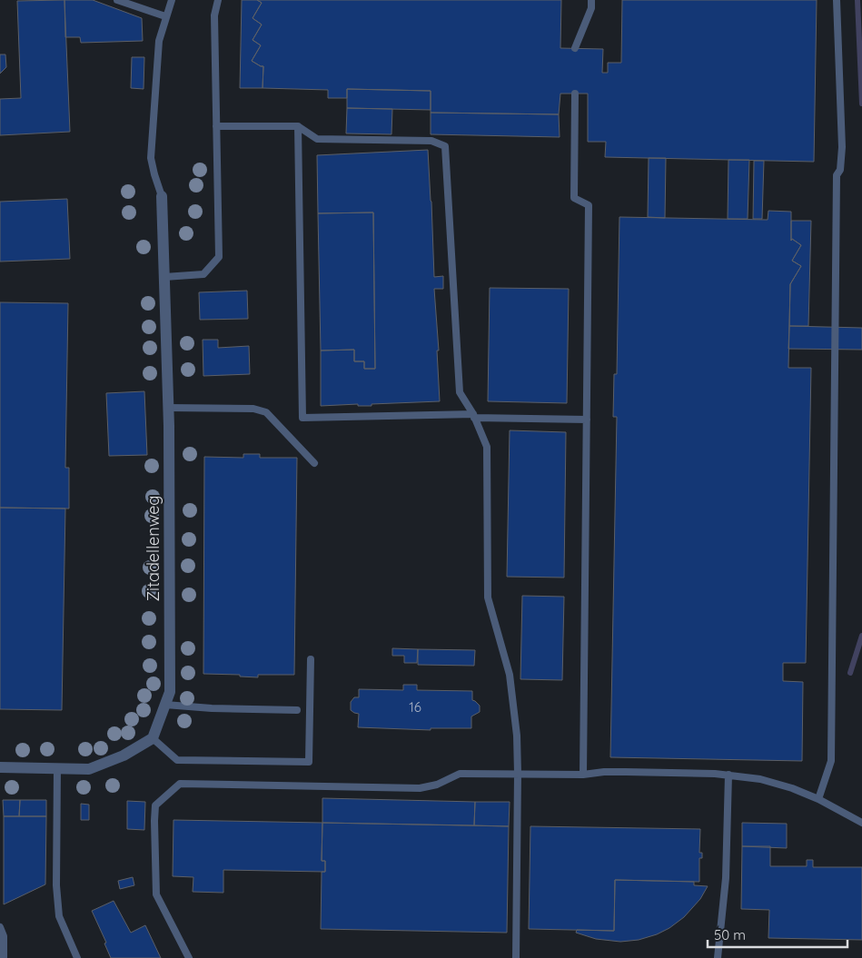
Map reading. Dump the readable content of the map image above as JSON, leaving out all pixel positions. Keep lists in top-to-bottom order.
{
  "streets": {
    "street": ["Zitadellenweg"]
  },
  "house_numbers": ["16"],
  "scale_bar": "50 m"
}
